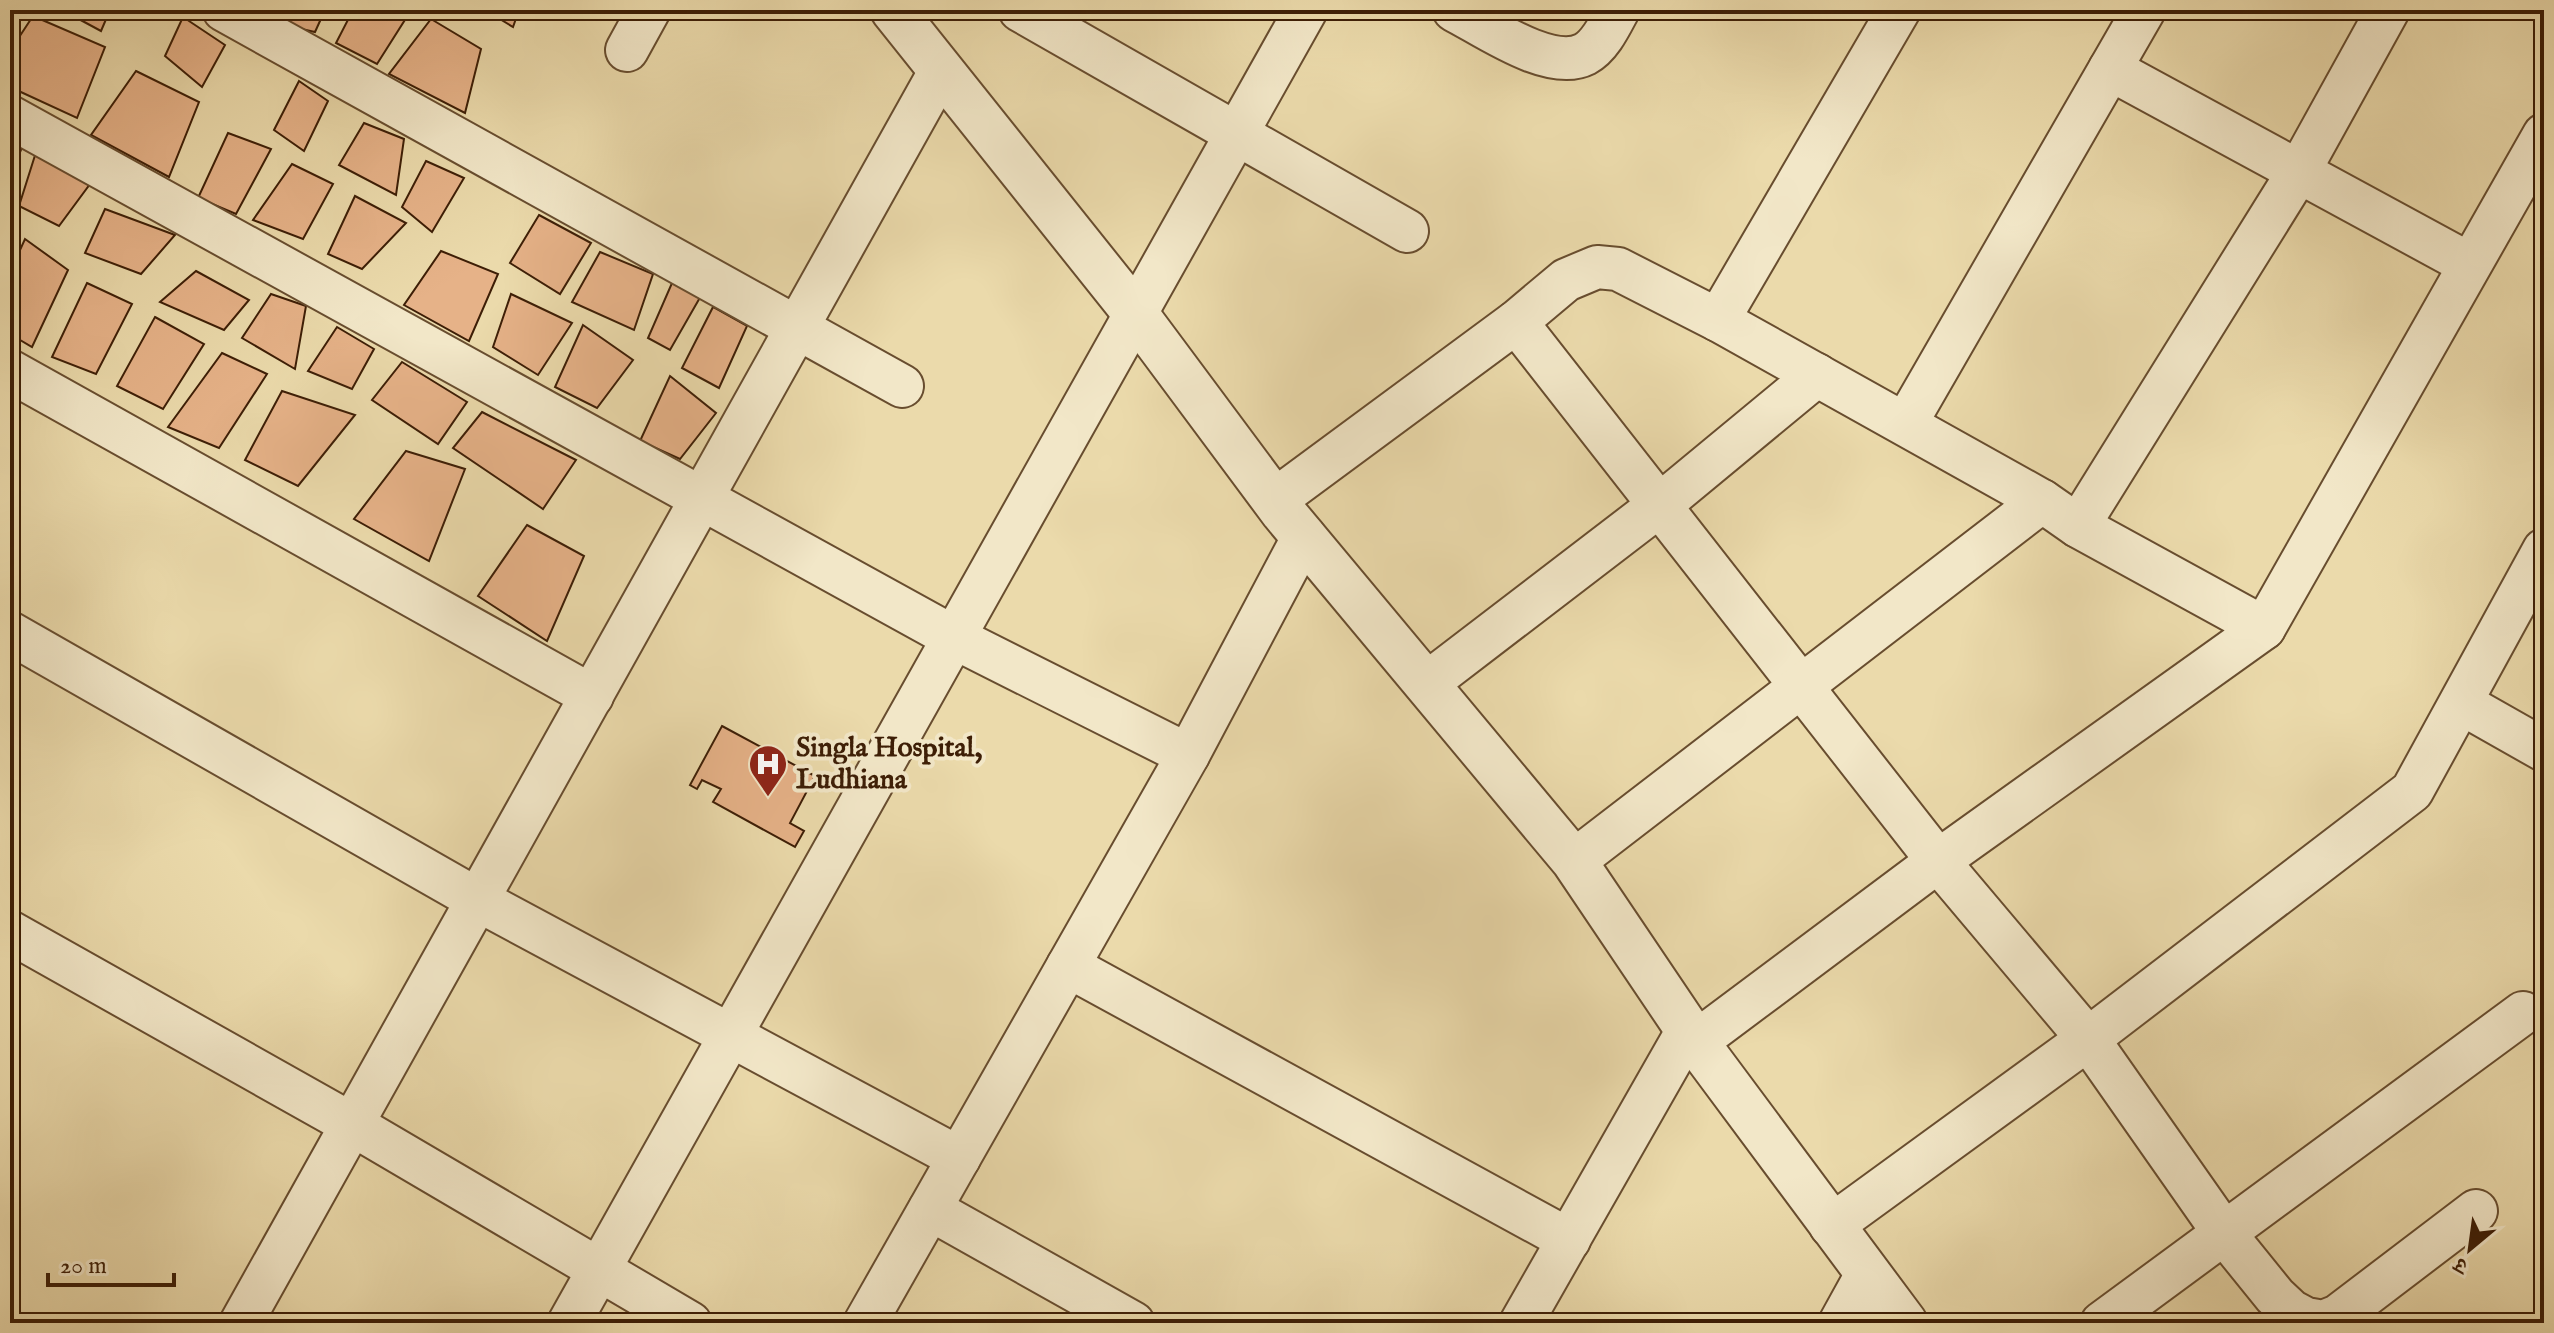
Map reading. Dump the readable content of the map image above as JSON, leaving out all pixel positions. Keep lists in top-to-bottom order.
{
  "places": {
    "hospital": ["Singla Hospital, Ludhiana"]
  },
  "scale_bar": "20 m",
  "north": "bottom left"
}
